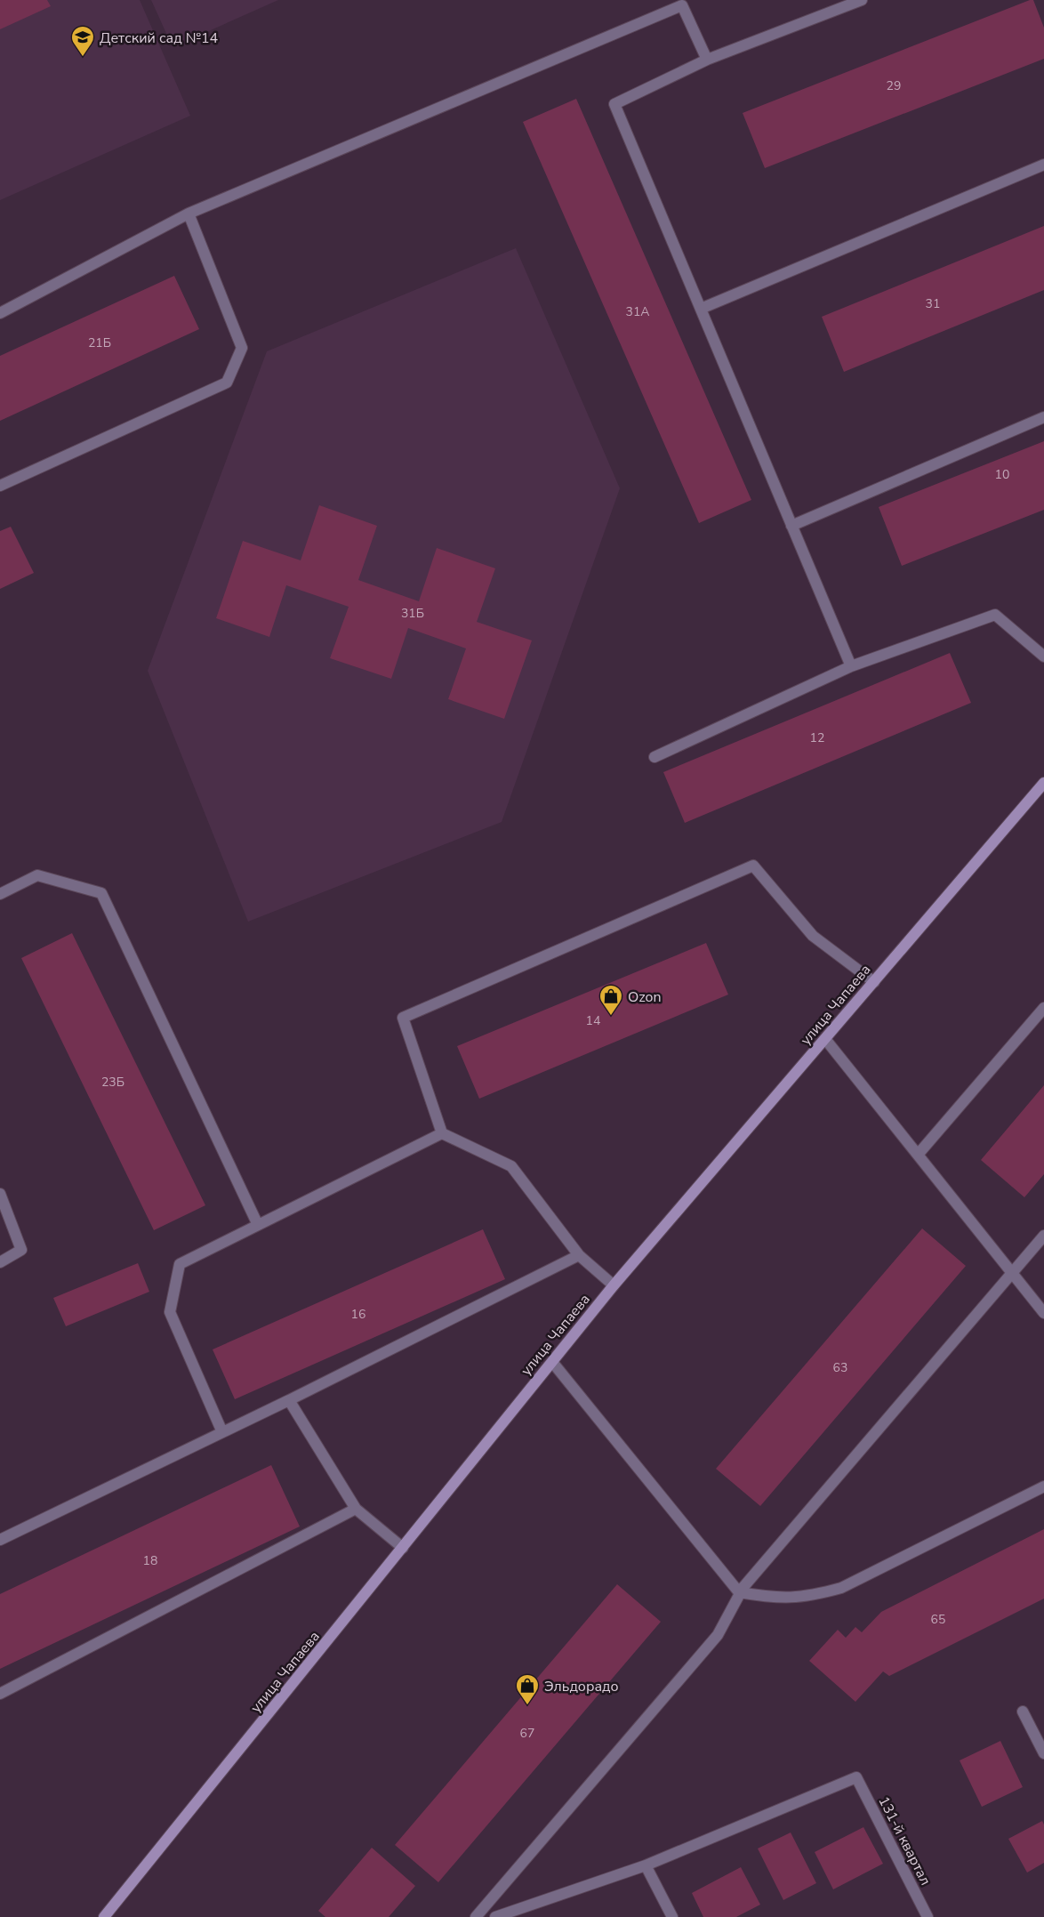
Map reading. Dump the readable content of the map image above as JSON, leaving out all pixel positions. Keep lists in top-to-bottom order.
{
  "streets": {
    "main road": ["улица Чапаева"],
    "street": ["131-й квартал"]
  },
  "places": {
    "school or university": ["Детский сад №14"],
    "shop": ["Ozon", "Эльдорадо"]
  },
  "house_numbers": [
    "29",
    "31",
    "31А",
    "21Б",
    "10",
    "31Б",
    "12",
    "14",
    "23Б",
    "16",
    "63",
    "18",
    "65",
    "67"
  ]
}
